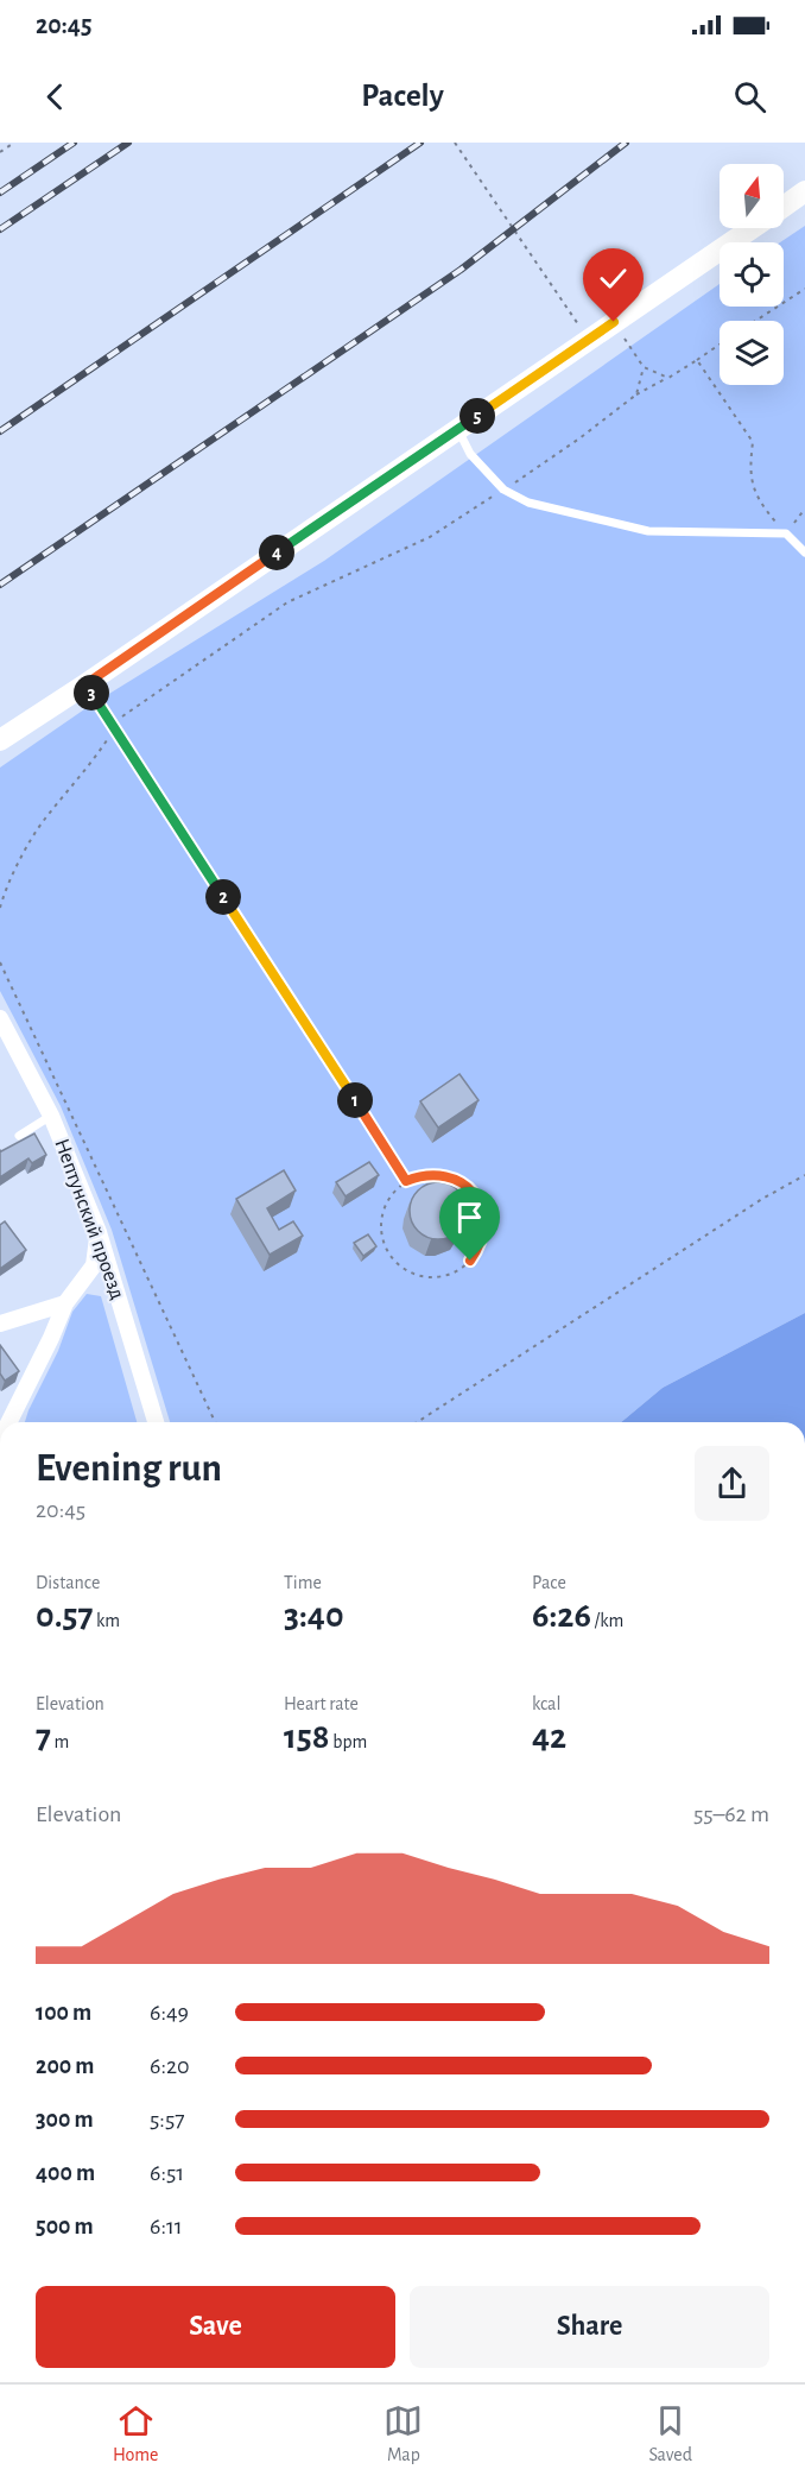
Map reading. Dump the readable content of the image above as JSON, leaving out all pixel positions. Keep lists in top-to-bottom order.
{
  "streets": {
    "street": ["Нептунский проезд"]
  },
  "north": "top",
  "page": {
    "status": "20:45",
    "header": "Pacely",
    "pins": [
      "5",
      "4",
      "3",
      "2",
      "1"
    ],
    "heading": ["Evening run", "20:45"],
    "stats": [
      ["Distance", "0.57 km"],
      ["Time", "3:40"],
      ["Pace", "6:26 /km"],
      ["Elevation", "7 m"],
      ["Heart rate", "158 bpm"],
      ["kcal", "42"]
    ],
    "chart": ["Elevation", "55–62 m"],
    "list": [
      {
        "name": "100 m",
        "note": "6:49"
      },
      {
        "name": "200 m",
        "note": "6:20"
      },
      {
        "name": "300 m",
        "note": "5:57"
      },
      {
        "name": "400 m",
        "note": "6:51"
      },
      {
        "name": "500 m",
        "note": "6:11"
      }
    ],
    "buttons": ["Save", "Share"],
    "tabs": ["Home", "Map", "Saved"]
  }
}
